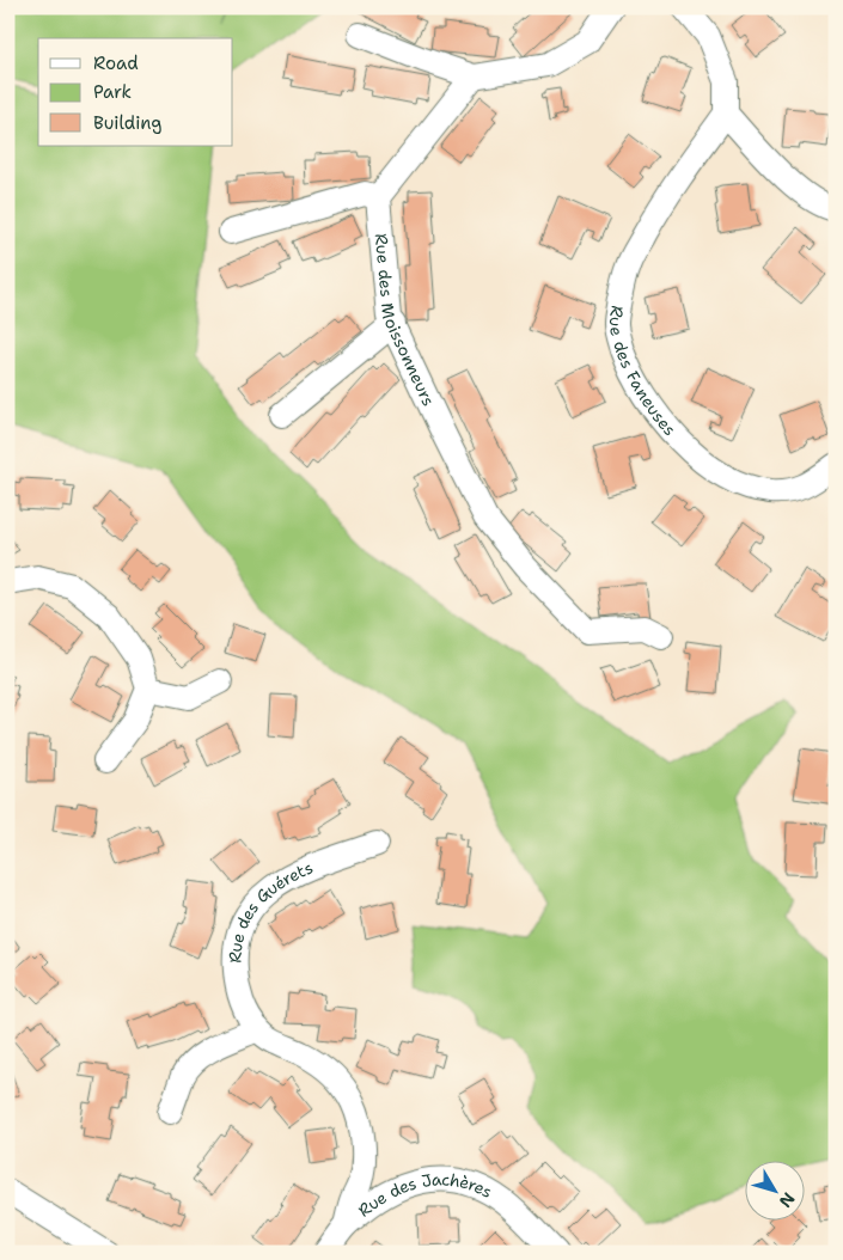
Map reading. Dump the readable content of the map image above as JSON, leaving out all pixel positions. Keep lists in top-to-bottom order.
{
  "streets": {
    "street": [
      "Rue des Moissonneurs",
      "Rue des Faneuses",
      "Rue des Guérets",
      "Rue des Jachères"
    ]
  },
  "crossings": [
    ["Rue des Guérets", "Rue des Jachères"]
  ],
  "legend": ["Road", "Park", "Building"],
  "north": "bottom right"
}
